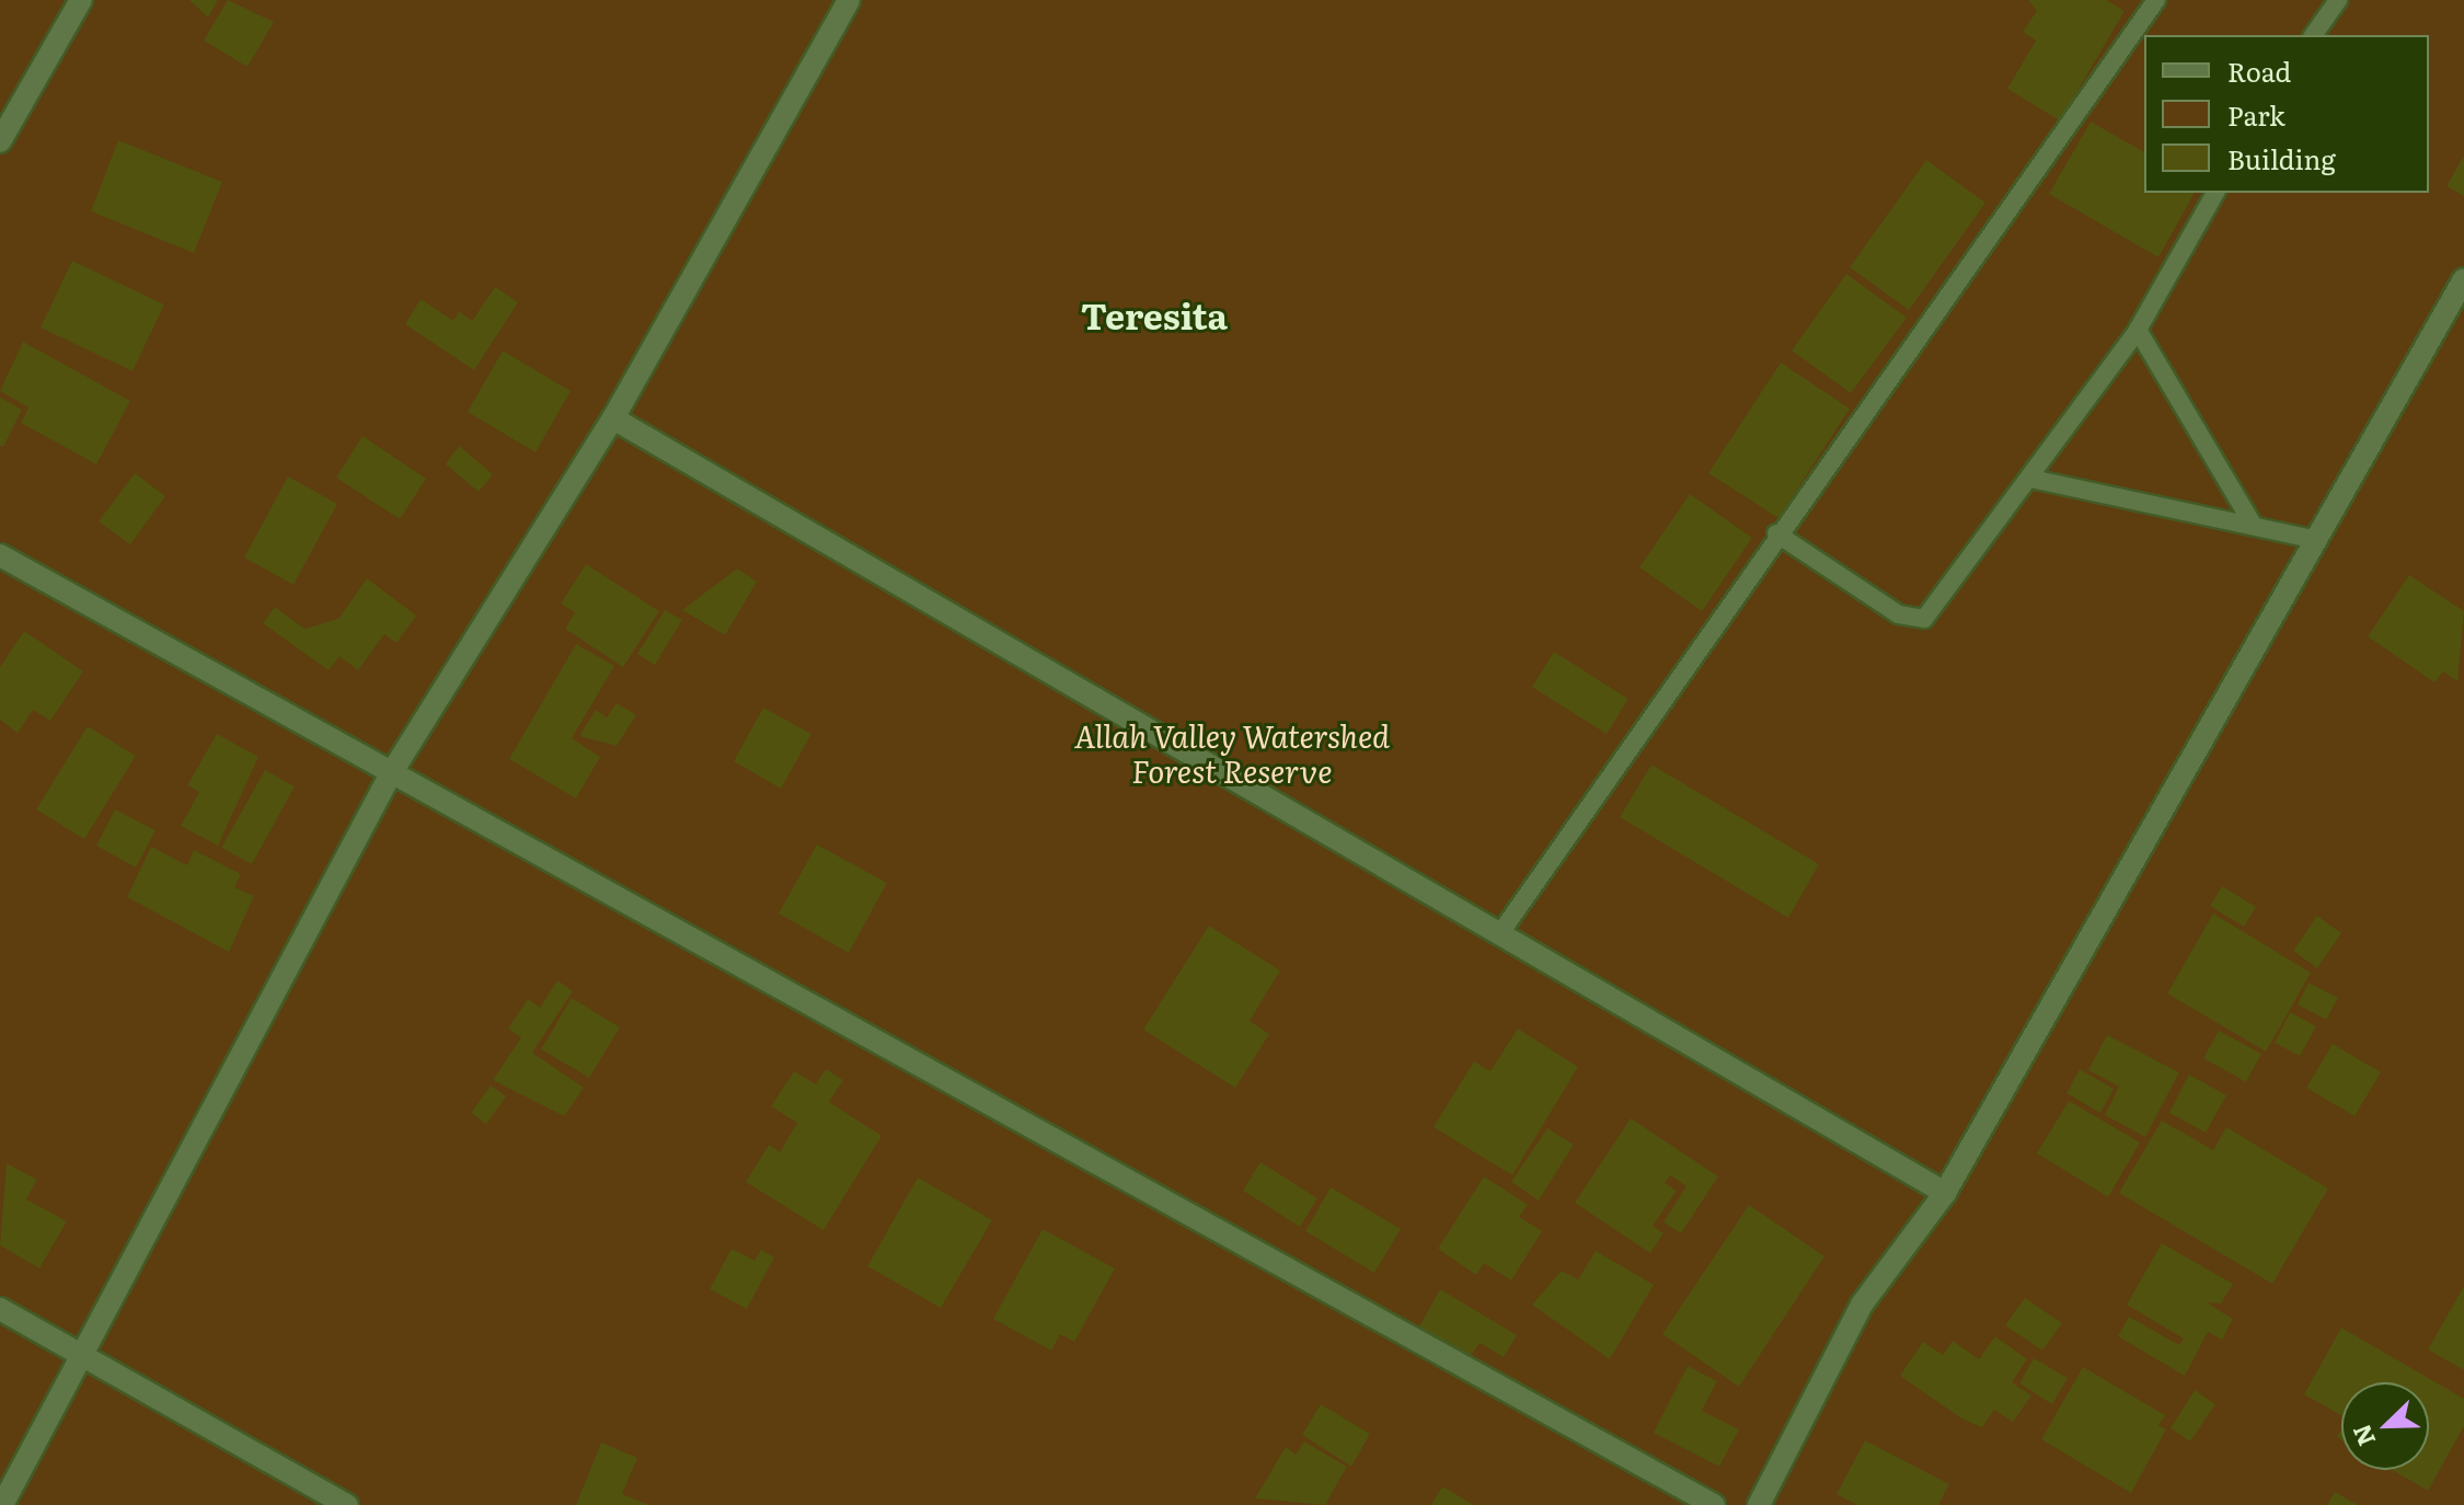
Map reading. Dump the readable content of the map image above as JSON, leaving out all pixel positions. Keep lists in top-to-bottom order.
{
  "districts": ["Teresita"],
  "parks": ["Allah Valley Watershed Forest Reserve"],
  "legend": ["Road", "Park", "Building"],
  "north": "bottom left"
}
